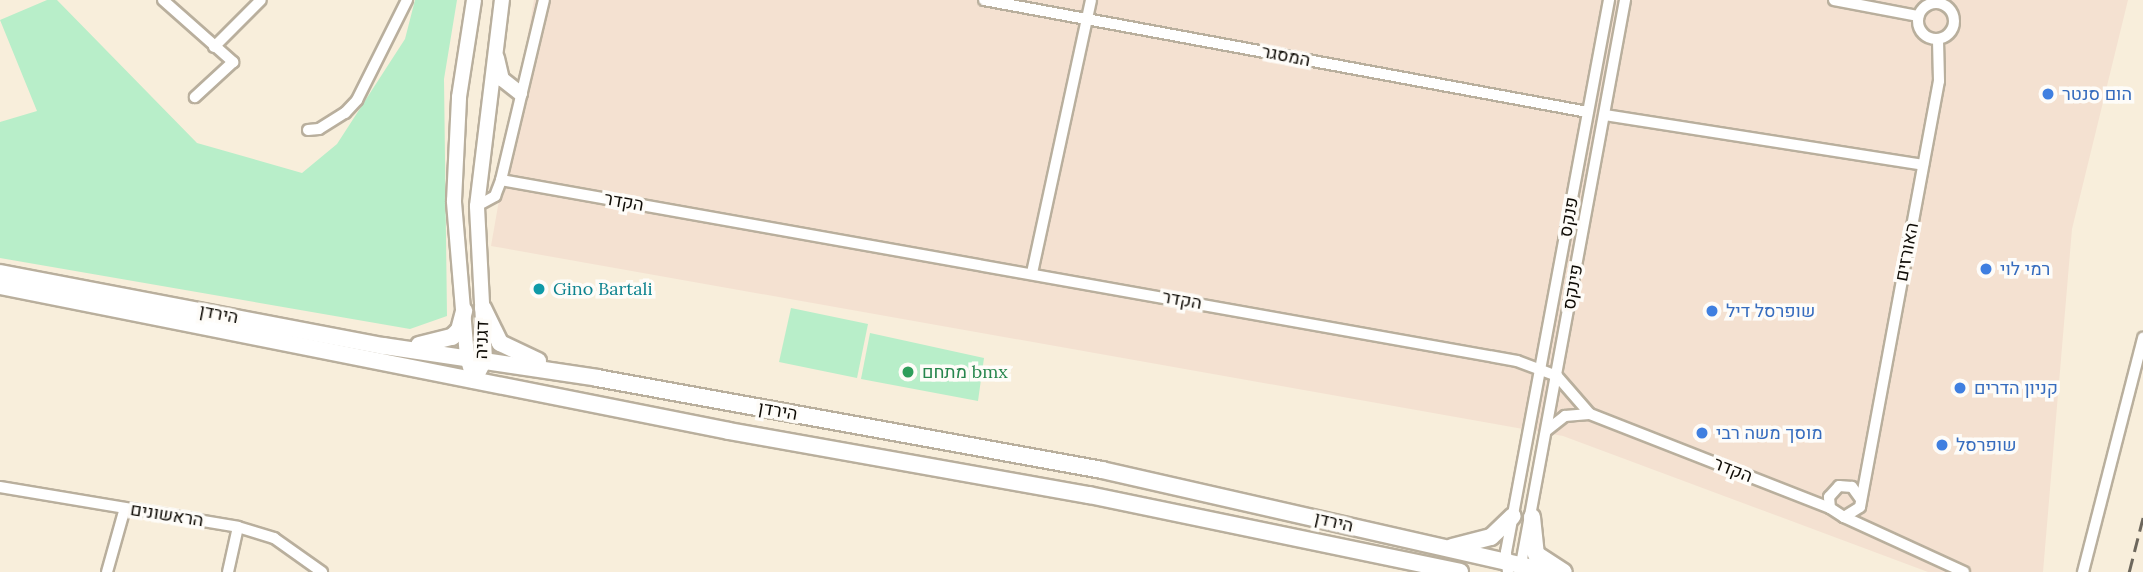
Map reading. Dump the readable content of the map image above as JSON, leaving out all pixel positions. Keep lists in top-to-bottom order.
{
  "streets": {
    "highway": ["הירדן"],
    "main road": ["דגניה"],
    "street": [
      "המסגר",
      "הקדר",
      "פנקס",
      "האורזים",
      "פינקס",
      "הראשונים"
    ]
  },
  "crossings": [
    ["המסגר", "פנקס"],
    ["הקדר", "פנקס"],
    ["הקדר", "האורזים"],
    ["הקדר", "פינקס"],
    ["פינקס", "הירדן"],
    ["הירדן", "דגניה"]
  ],
  "places": [
    "הום סנטר",
    "רמי לוי",
    "Gino Bartali",
    "שופרסל דיל",
    "מתחם bmx",
    "קניון הדרים",
    "מוסך משה רבי",
    "שופרסל"
  ]
}
